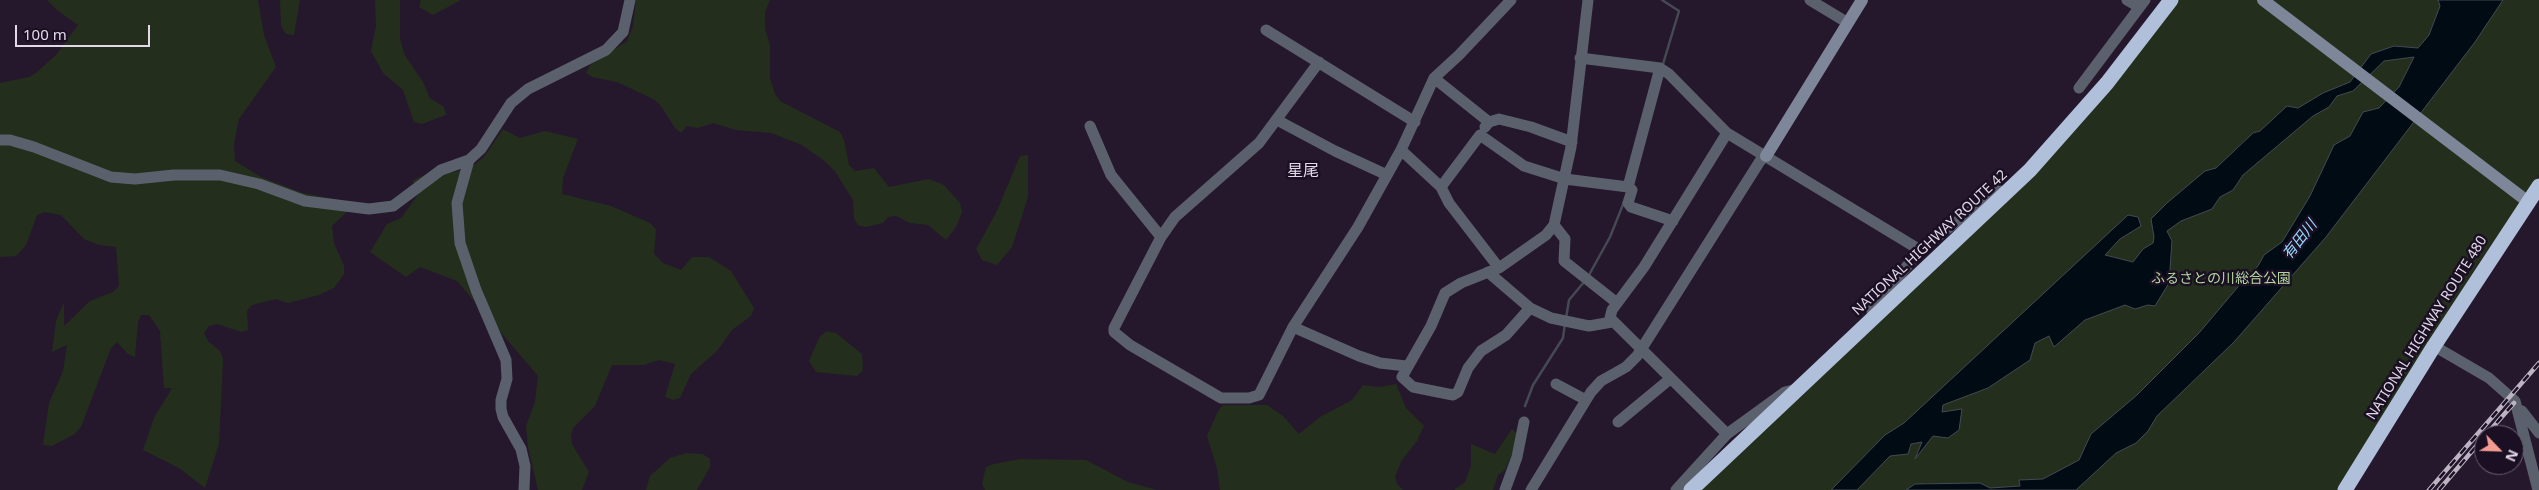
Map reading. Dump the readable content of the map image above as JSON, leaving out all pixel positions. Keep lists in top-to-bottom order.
{
  "streets": {
    "highway": ["NATIONAL HIGHWAY ROUTE 42", "NATIONAL HIGHWAY ROUTE 480"]
  },
  "districts": ["星尾"],
  "water": ["有田川"],
  "parks": ["ふるさとの川総合公園"],
  "scale_bar": "100 m",
  "north": "bottom right"
}
